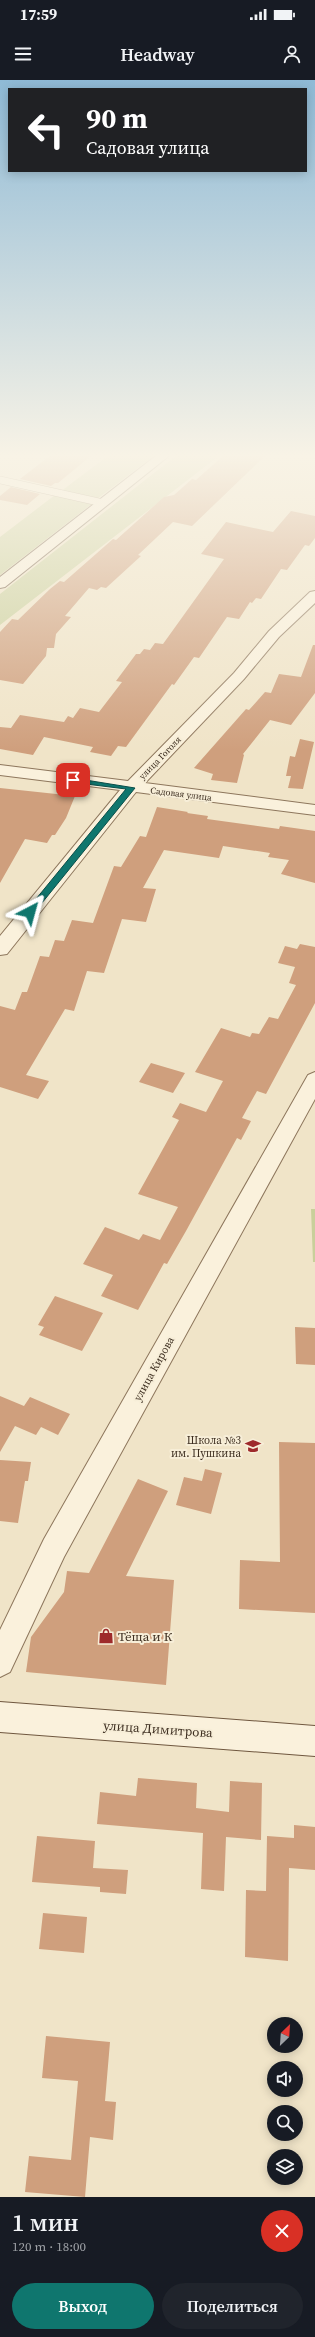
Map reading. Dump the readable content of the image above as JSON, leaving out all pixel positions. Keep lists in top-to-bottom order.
{
  "streets": {
    "street": [
      "улица Гоголя",
      "Садовая улица",
      "улица Кирова",
      "улица Димитрова"
    ]
  },
  "crossings": [
    ["улица Гоголя", "Садовая улица"]
  ],
  "places": {
    "school or university": ["Школа №3 им. Пушкина"],
    "shop": ["Тёща и К"]
  },
  "north": "top right",
  "page": {
    "status": "17:59",
    "header": "Headway",
    "turn": ["90 m", "Садовая улица"],
    "heading": ["1 мин", "120 m · 18:00"],
    "buttons": ["Выход", "Поделиться"]
  }
}
